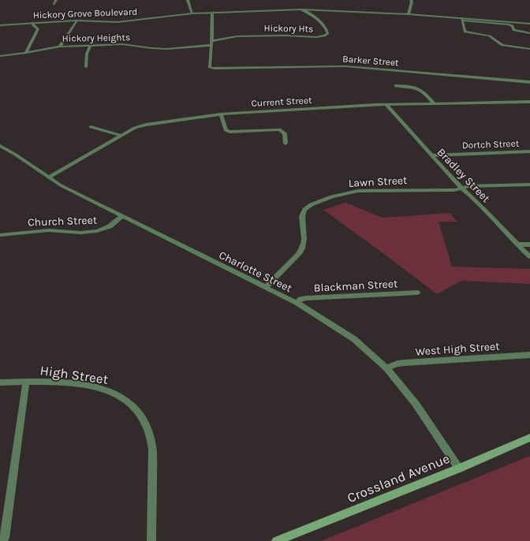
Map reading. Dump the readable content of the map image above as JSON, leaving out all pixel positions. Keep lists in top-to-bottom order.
{
  "streets": {
    "main road": ["Crossland Avenue"],
    "street": [
      "Hickory Grove Boulevard",
      "Hickory Hts",
      "Hickory Heights",
      "Barker Street",
      "Current Street",
      "Dortch Street",
      "Bradley Street",
      "Lawn Street",
      "Church Street",
      "Charlotte Street",
      "Blackman Street",
      "West High Street",
      "High Street"
    ]
  },
  "crossings": [
    ["Hickory Grove Boulevard", "Hickory Hts"],
    ["Hickory Hts", "Hickory Heights"],
    ["Hickory Hts", "Barker Street"],
    ["Hickory Heights", "Barker Street"],
    ["Current Street", "Bradley Street"],
    ["Current Street", "Charlotte Street"],
    ["Dortch Street", "Bradley Street"],
    ["Bradley Street", "Lawn Street"],
    ["Lawn Street", "Charlotte Street"],
    ["Church Street", "Charlotte Street"],
    ["Charlotte Street", "Blackman Street"],
    ["Charlotte Street", "West High Street"],
    ["Charlotte Street", "Crossland Avenue"]
  ]
}
